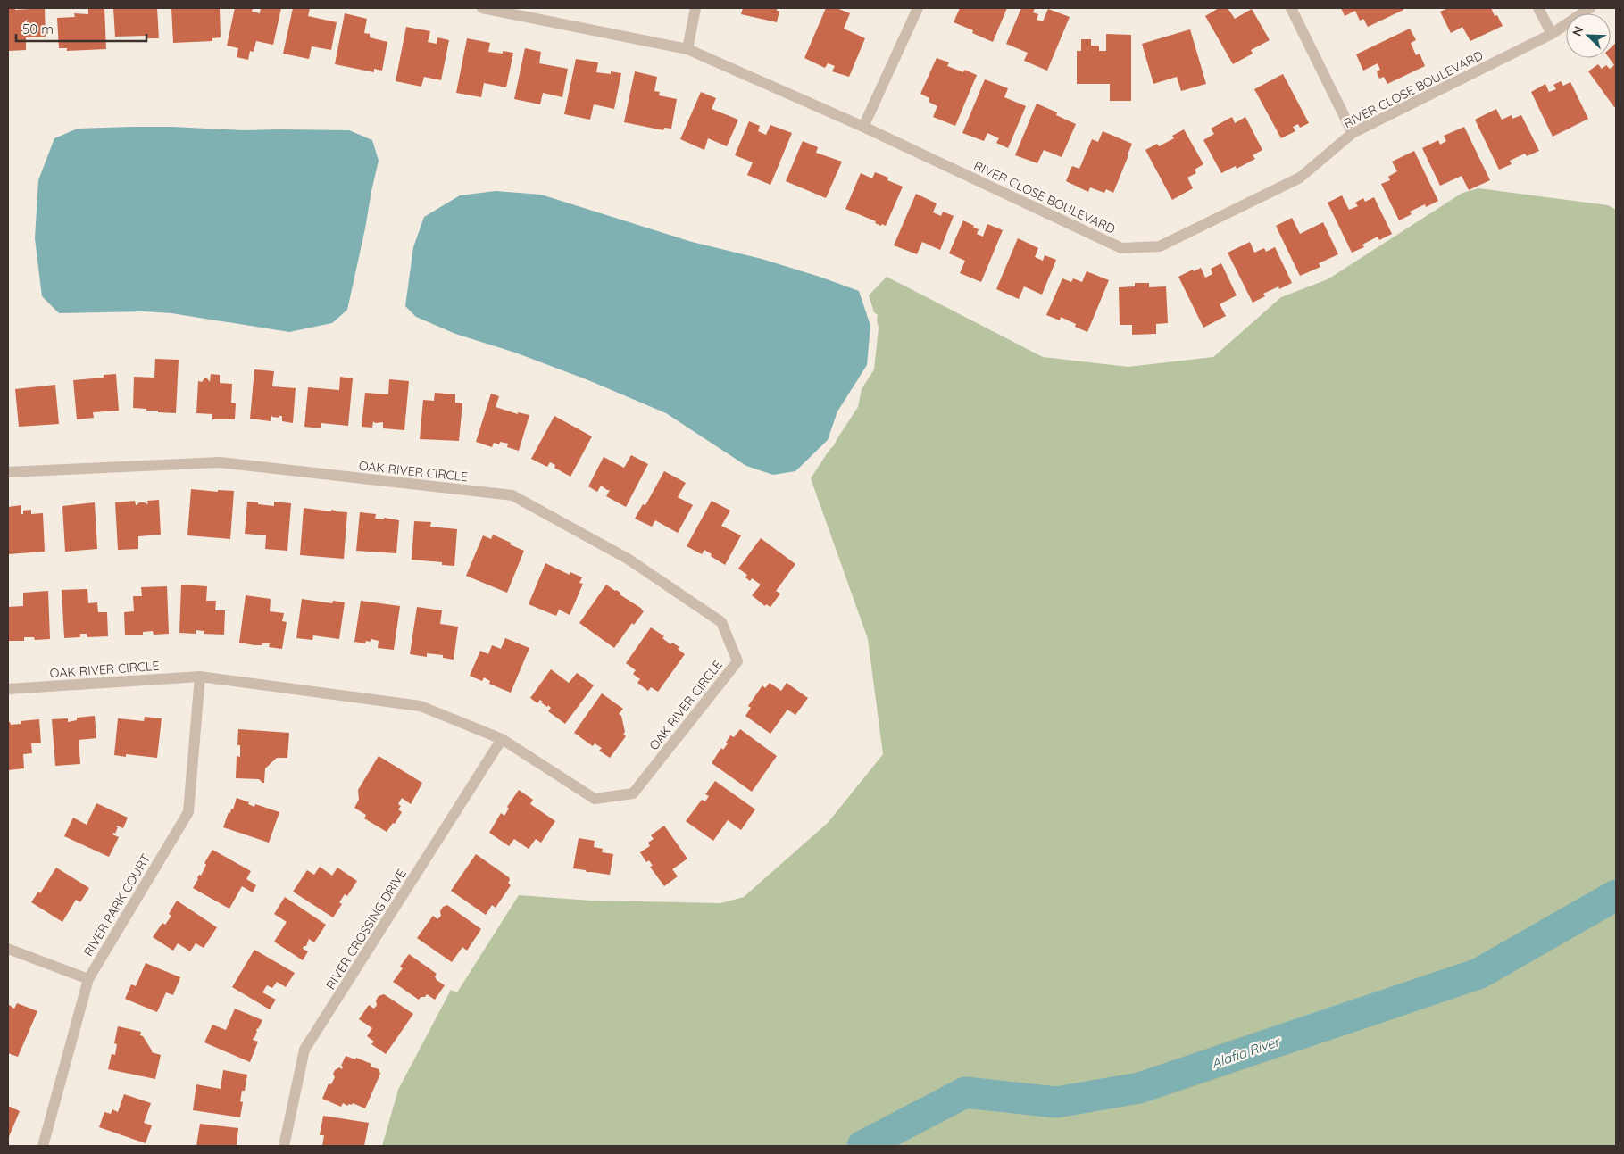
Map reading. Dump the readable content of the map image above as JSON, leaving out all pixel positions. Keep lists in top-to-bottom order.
{
  "streets": {
    "street": [
      "RIVER CLOSE BOULEVARD",
      "OAK RIVER CIRCLE",
      "RIVER PARK COURT",
      "RIVER CROSSING DRIVE"
    ]
  },
  "crossings": [
    ["OAK RIVER CIRCLE", "RIVER PARK COURT"],
    ["OAK RIVER CIRCLE", "RIVER CROSSING DRIVE"]
  ],
  "water": ["Alafia River"],
  "scale_bar": "50 m",
  "north": "top left"
}
